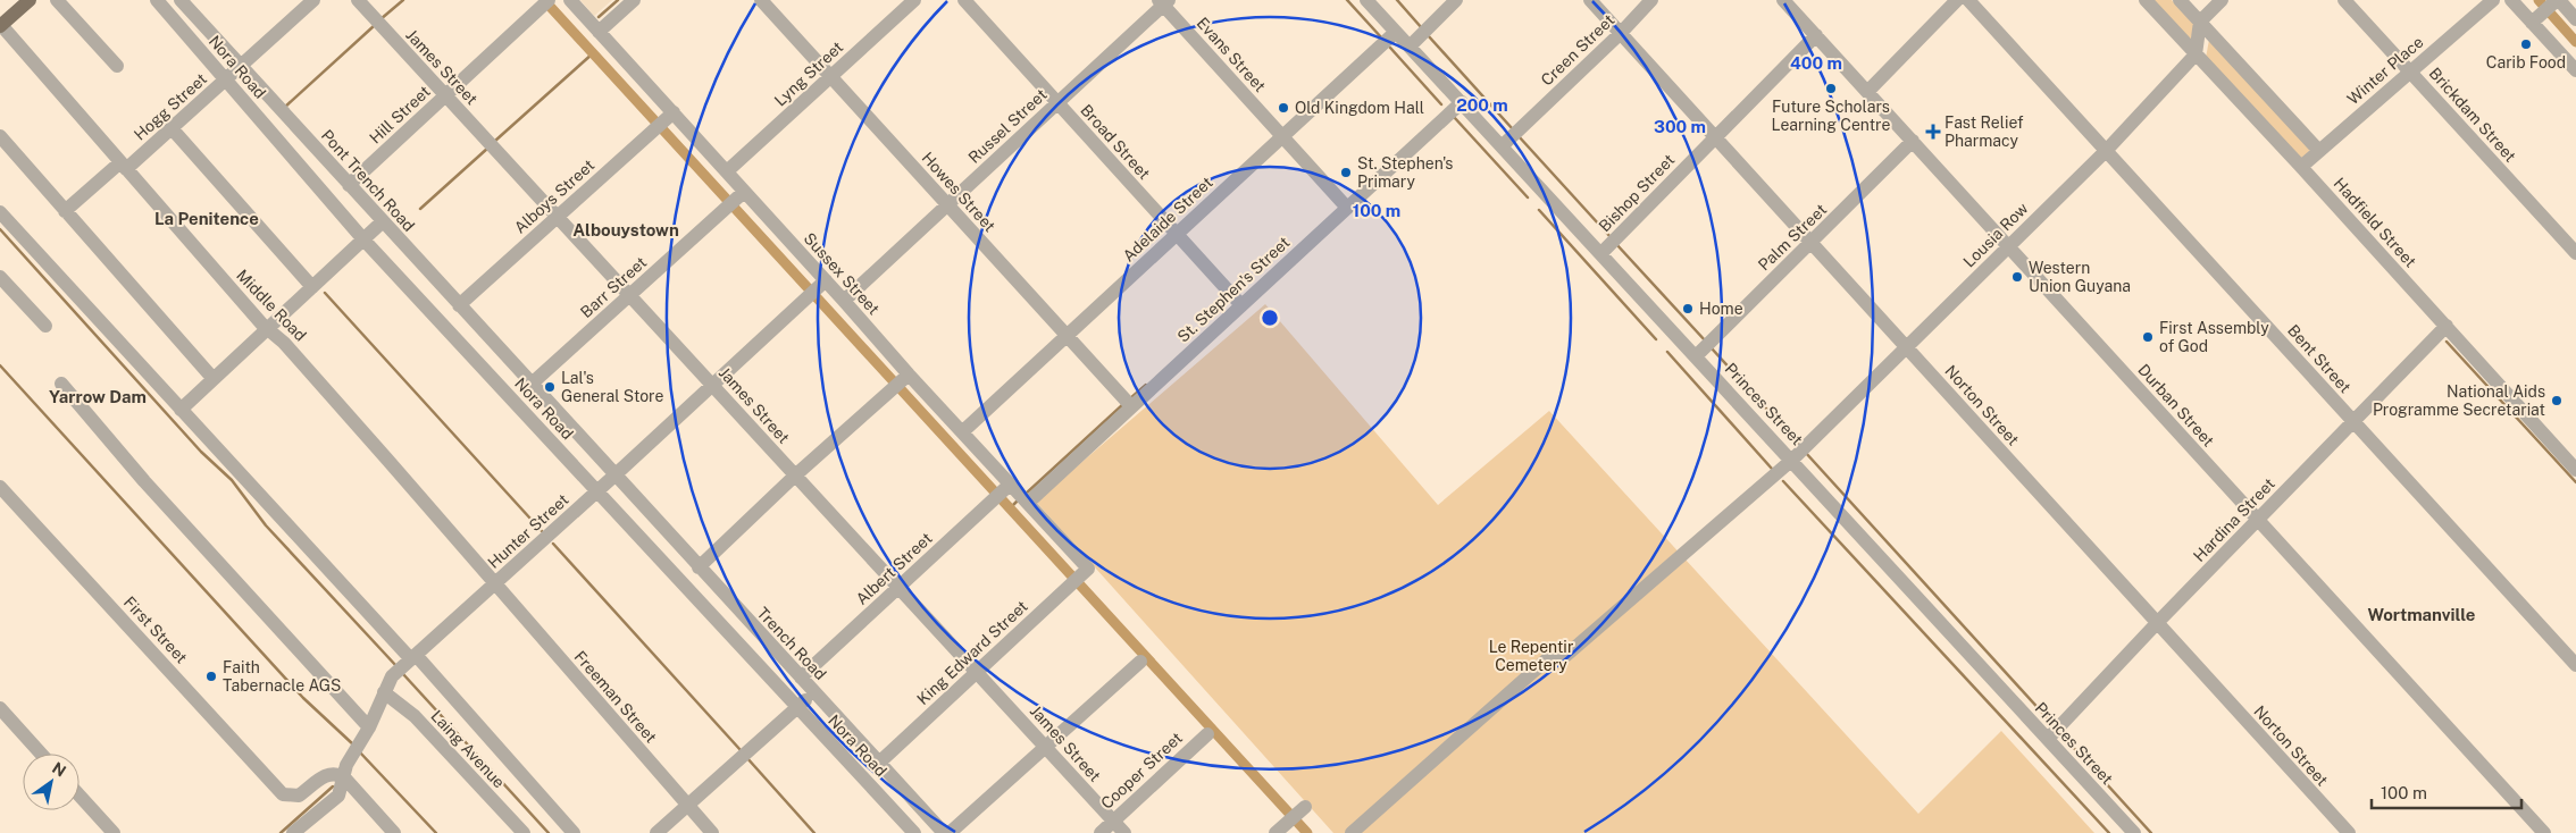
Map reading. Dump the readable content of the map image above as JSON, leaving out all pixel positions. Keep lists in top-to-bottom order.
{
  "streets": {
    "street": [
      "Creen Street",
      "Evans Street",
      "Nora Road",
      "James Street",
      "Winter Place",
      "Lyng Street",
      "Hogg Street",
      "Hill Street",
      "Brickdam Street",
      "Russel Street",
      "Broad Street",
      "Pont Trench Road",
      "Howes Street",
      "Bishop Street",
      "Alboys Street",
      "Adelaide Street",
      "Hadfield Street",
      "Lousia Row",
      "Palm Street",
      "Sussex Street",
      "Barr Street",
      "St. Stephen's Street",
      "Middle Road",
      "Bent Street",
      "Princes Street",
      "Norton Street",
      "Durban Street",
      "Hardina Street",
      "Hunter Street",
      "Albert Street",
      "First Street",
      "Trench Road",
      "King Edward Street",
      "Freeman Street",
      "Laing Avenue",
      "Cooper Street"
    ]
  },
  "crossings": [
    ["Creen Street", "Princes Street"],
    ["Creen Street", "Norton Street"],
    ["Evans Street", "Russel Street"],
    ["Evans Street", "Adelaide Street"],
    ["Evans Street", "St. Stephen's Street"],
    ["Nora Road", "Hogg Street"],
    ["Nora Road", "Hunter Street"],
    ["James Street", "Hill Street"],
    ["James Street", "Alboys Street"],
    ["James Street", "Barr Street"],
    ["James Street", "Hunter Street"],
    ["James Street", "Albert Street"],
    ["James Street", "King Edward Street"],
    ["James Street", "Cooper Street"],
    ["Winter Place", "Brickdam Street"],
    ["Winter Place", "Hadfield Street"],
    ["Lyng Street", "Howes Street"],
    ["Lyng Street", "Sussex Street"],
    ["Hogg Street", "Pont Trench Road"],
    ["Hogg Street", "Middle Road"],
    ["Hill Street", "Pont Trench Road"],
    ["Russel Street", "Broad Street"],
    ["Russel Street", "Howes Street"],
    ["Russel Street", "Sussex Street"],
    ["Broad Street", "Adelaide Street"],
    ["Broad Street", "St. Stephen's Street"],
    ["Pont Trench Road", "Alboys Street"],
    ["Pont Trench Road", "Barr Street"],
    ["Pont Trench Road", "Hunter Street"],
    ["Pont Trench Road", "Trench Road"],
    ["Howes Street", "Adelaide Street"],
    ["Howes Street", "St. Stephen's Street"],
    ["Bishop Street", "Princes Street"],
    ["Bishop Street", "Norton Street"],
    ["Bishop Street", "Durban Street"],
    ["Alboys Street", "Sussex Street"],
    ["Adelaide Street", "Sussex Street"],
    ["Adelaide Street", "Princes Street"],
    ["Hadfield Street", "Lousia Row"],
    ["Hadfield Street", "Hardina Street"],
    ["Lousia Row", "Bent Street"],
    ["Lousia Row", "Princes Street"],
    ["Lousia Row", "Norton Street"],
    ["Lousia Row", "Durban Street"],
    ["Palm Street", "Princes Street"],
    ["Palm Street", "Norton Street"],
    ["Palm Street", "Durban Street"],
    ["Sussex Street", "Barr Street"],
    ["Sussex Street", "St. Stephen's Street"],
    ["Sussex Street", "Hunter Street"],
    ["Sussex Street", "Albert Street"],
    ["Sussex Street", "King Edward Street"],
    ["St. Stephen's Street", "Princes Street"],
    ["Middle Road", "Hunter Street"],
    ["Middle Road", "Freeman Street"],
    ["Bent Street", "Hardina Street"],
    ["Princes Street", "Hardina Street"],
    ["Norton Street", "Hardina Street"],
    ["Durban Street", "Hardina Street"],
    ["Hunter Street", "First Street"],
    ["Hunter Street", "Trench Road"],
    ["Hunter Street", "Freeman Street"],
    ["Hunter Street", "Laing Avenue"],
    ["Albert Street", "Trench Road"],
    ["Trench Road", "King Edward Street"]
  ],
  "districts": [
    "La Penitence",
    "Albouystown",
    "Yarrow Dam",
    "Wortmanville"
  ],
  "parks": ["Le Repentir Cemetery"],
  "places": {
    "other": [
      "Carib Food",
      "Future Scholars Learning Centre",
      "Old Kingdom Hall",
      "St. Stephen's Primary",
      "Western Union Guyana",
      "Home",
      "First Assembly of God",
      "Lal's General Store",
      "National Aids Programme Secretariat",
      "Faith Tabernacle AGS"
    ],
    "health": ["Fast Relief Pharmacy"]
  },
  "scale_bar": "100 m",
  "north": "top right",
  "rings": [
    "400 m",
    "200 m",
    "300 m",
    "100 m"
  ]
}
